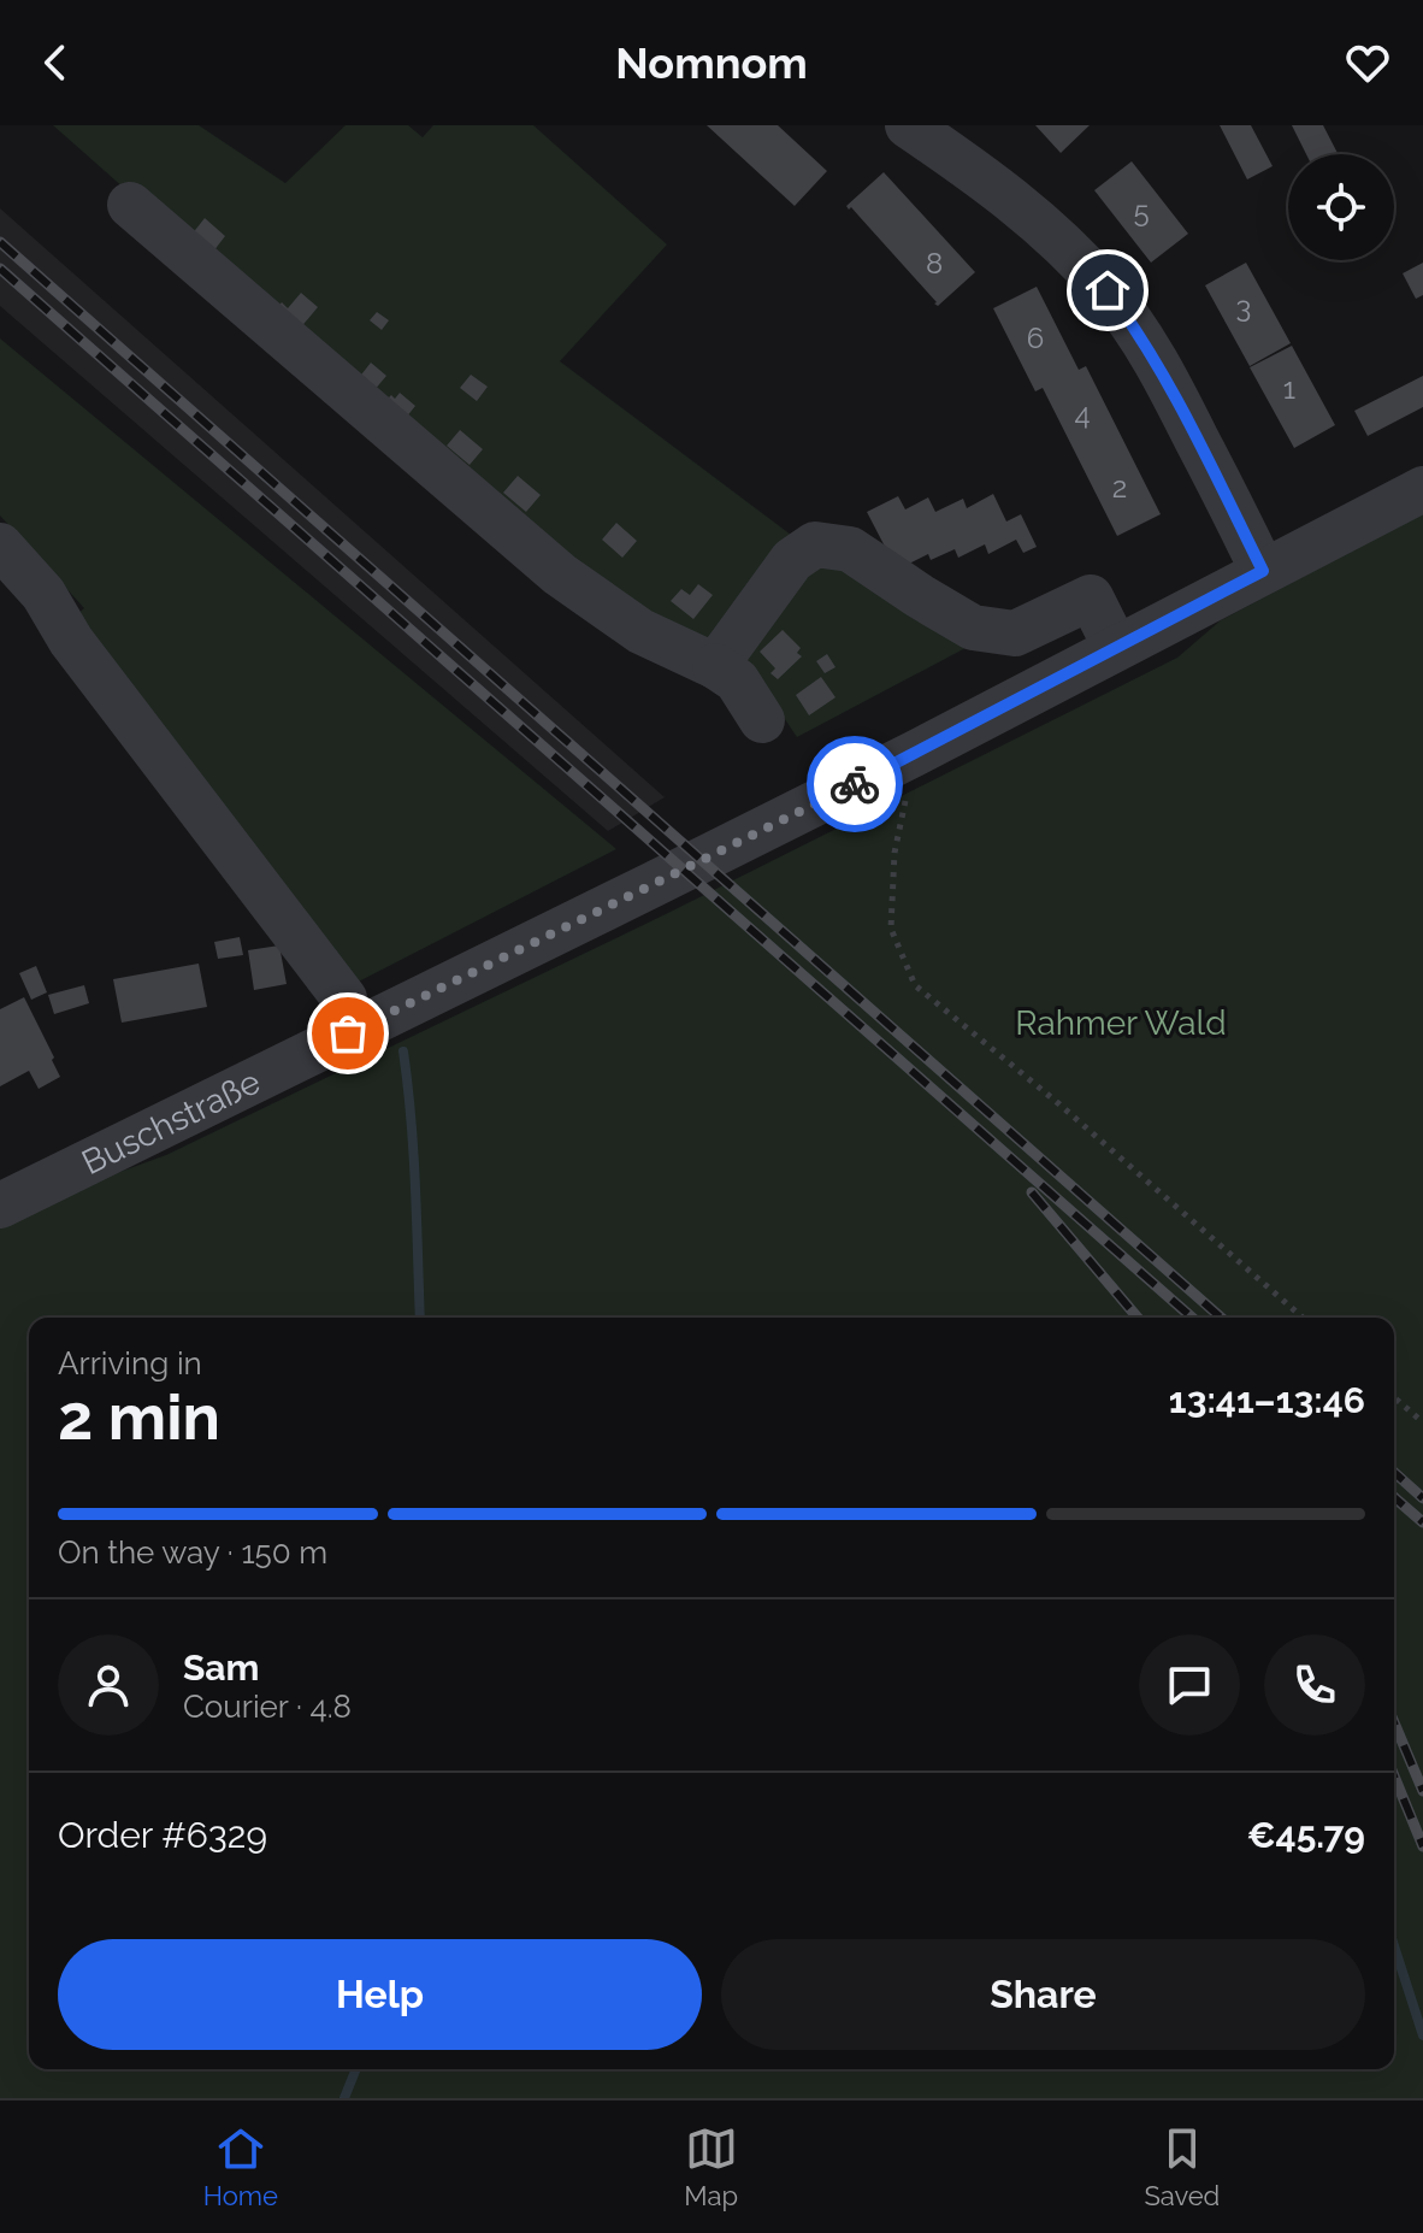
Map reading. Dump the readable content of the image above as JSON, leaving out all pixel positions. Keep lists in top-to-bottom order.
{
  "streets": {
    "street": ["Buschstraße"]
  },
  "parks": ["Rahmer Wald"],
  "house_numbers": [
    "5",
    "8",
    "3",
    "6",
    "1",
    "4",
    "2"
  ],
  "page": {
    "header": "Nomnom",
    "heading": ["2 min", "Arriving in", "13:41–13:46"],
    "panel": [
      "Sam",
      "Courier · 4.8",
      "Order #6329",
      "€45.79"
    ],
    "bar": "On the way · 150 m",
    "buttons": ["Help", "Share"],
    "tabs": ["Home", "Map", "Saved"]
  }
}
